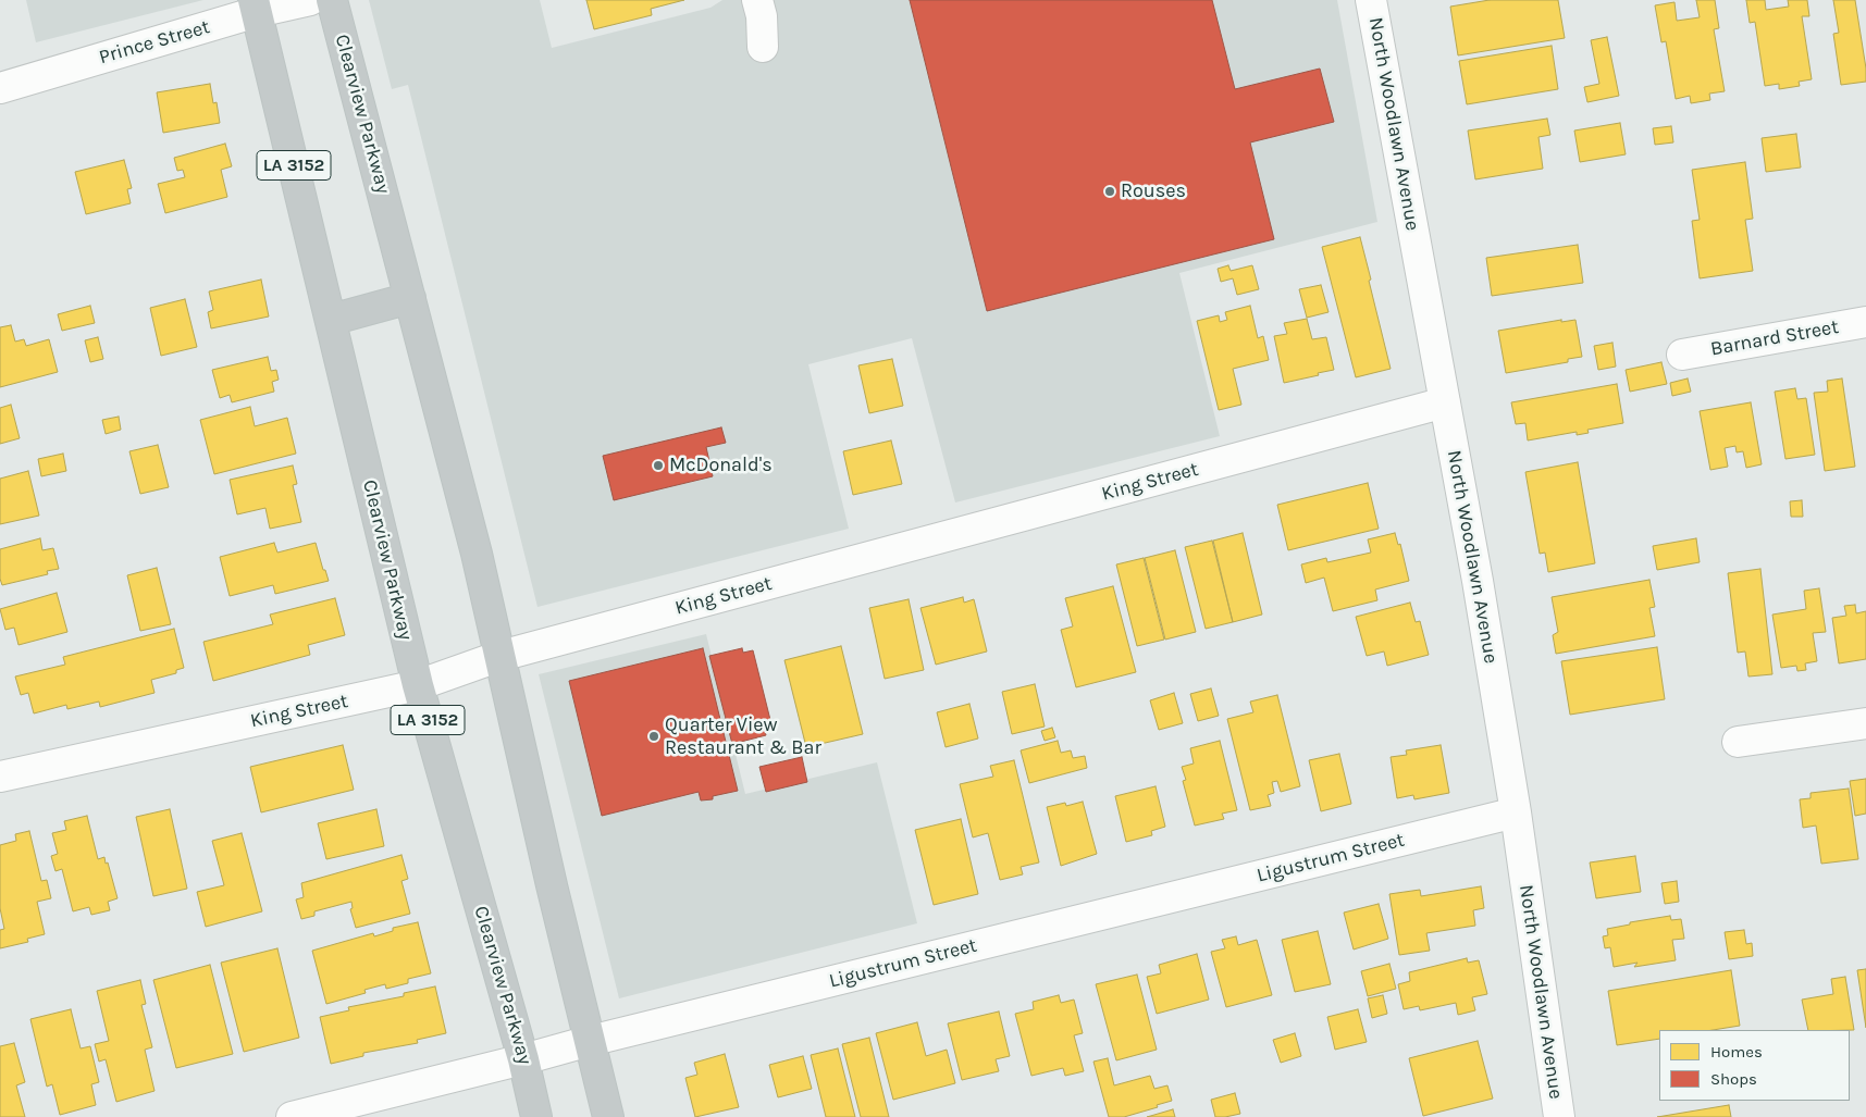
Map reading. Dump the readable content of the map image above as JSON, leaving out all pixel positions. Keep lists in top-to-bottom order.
{
  "streets": {
    "highway": ["Clearview Parkway", "LA 3152"],
    "street": [
      "Prince Street",
      "North Woodlawn Avenue",
      "Barnard Street",
      "King Street",
      "Ligustrum Street"
    ]
  },
  "crossings": [
    ["Prince Street", "Clearview Parkway"],
    ["Clearview Parkway", "King Street"],
    ["Clearview Parkway", "Ligustrum Street"],
    ["North Woodlawn Avenue", "King Street"],
    ["North Woodlawn Avenue", "Ligustrum Street"]
  ],
  "places": ["Rouses", "McDonald's", "Quarter View Restaurant & Bar"],
  "legend": ["Homes", "Shops"]
}
